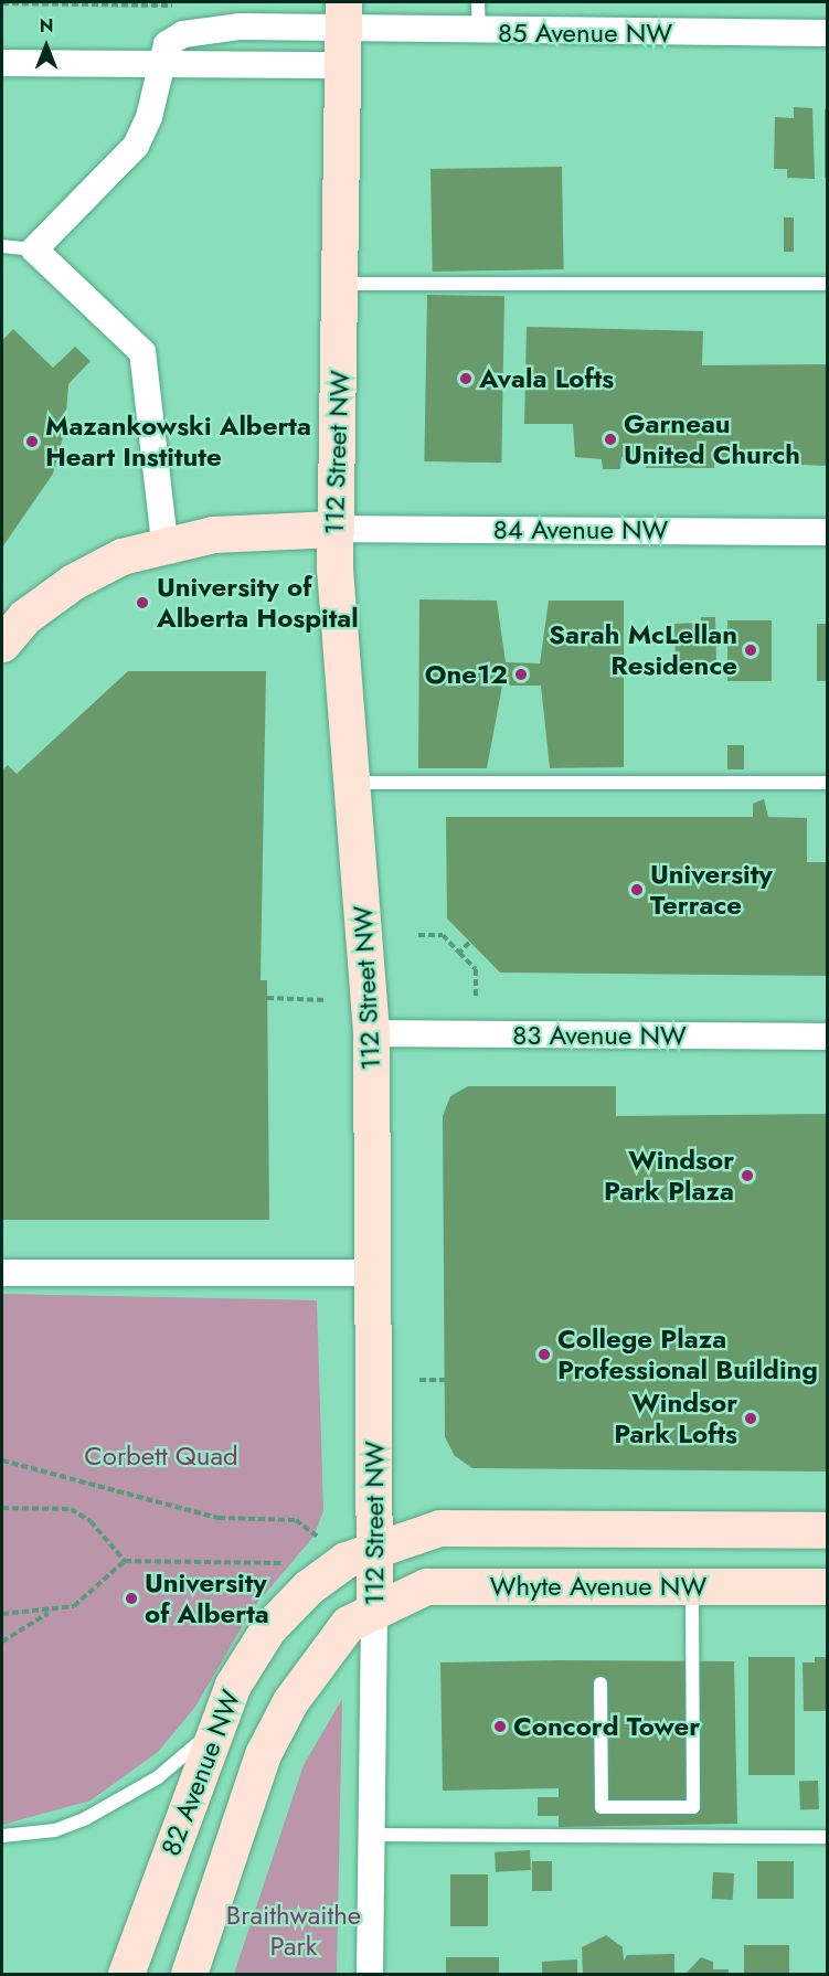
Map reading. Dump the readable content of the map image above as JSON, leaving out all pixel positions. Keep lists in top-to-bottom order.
{
  "streets": {
    "main road": ["112 Street NW", "Whyte Avenue NW", "82 Avenue NW"],
    "street": ["85 Avenue NW", "84 Avenue NW", "83 Avenue NW"]
  },
  "crossings": [
    ["85 Avenue NW", "112 Street NW"],
    ["112 Street NW", "84 Avenue NW"],
    ["112 Street NW", "83 Avenue NW"],
    ["112 Street NW", "Whyte Avenue NW"],
    ["112 Street NW", "82 Avenue NW"],
    ["Whyte Avenue NW", "82 Avenue NW"]
  ],
  "parks": ["Corbett Quad", "Braithwaithe Park"],
  "places": [
    "Avala Lofts",
    "Garneau United Church",
    "Mazankowski Alberta Heart Institute",
    "University of Alberta Hospital",
    "Sarah McLellan Residence",
    "One12",
    "University Terrace",
    "Windsor Park Plaza",
    "College Plaza Professional Building",
    "Windsor Park Lofts",
    "University of Alberta",
    "Concord Tower"
  ],
  "north": "top"
}
